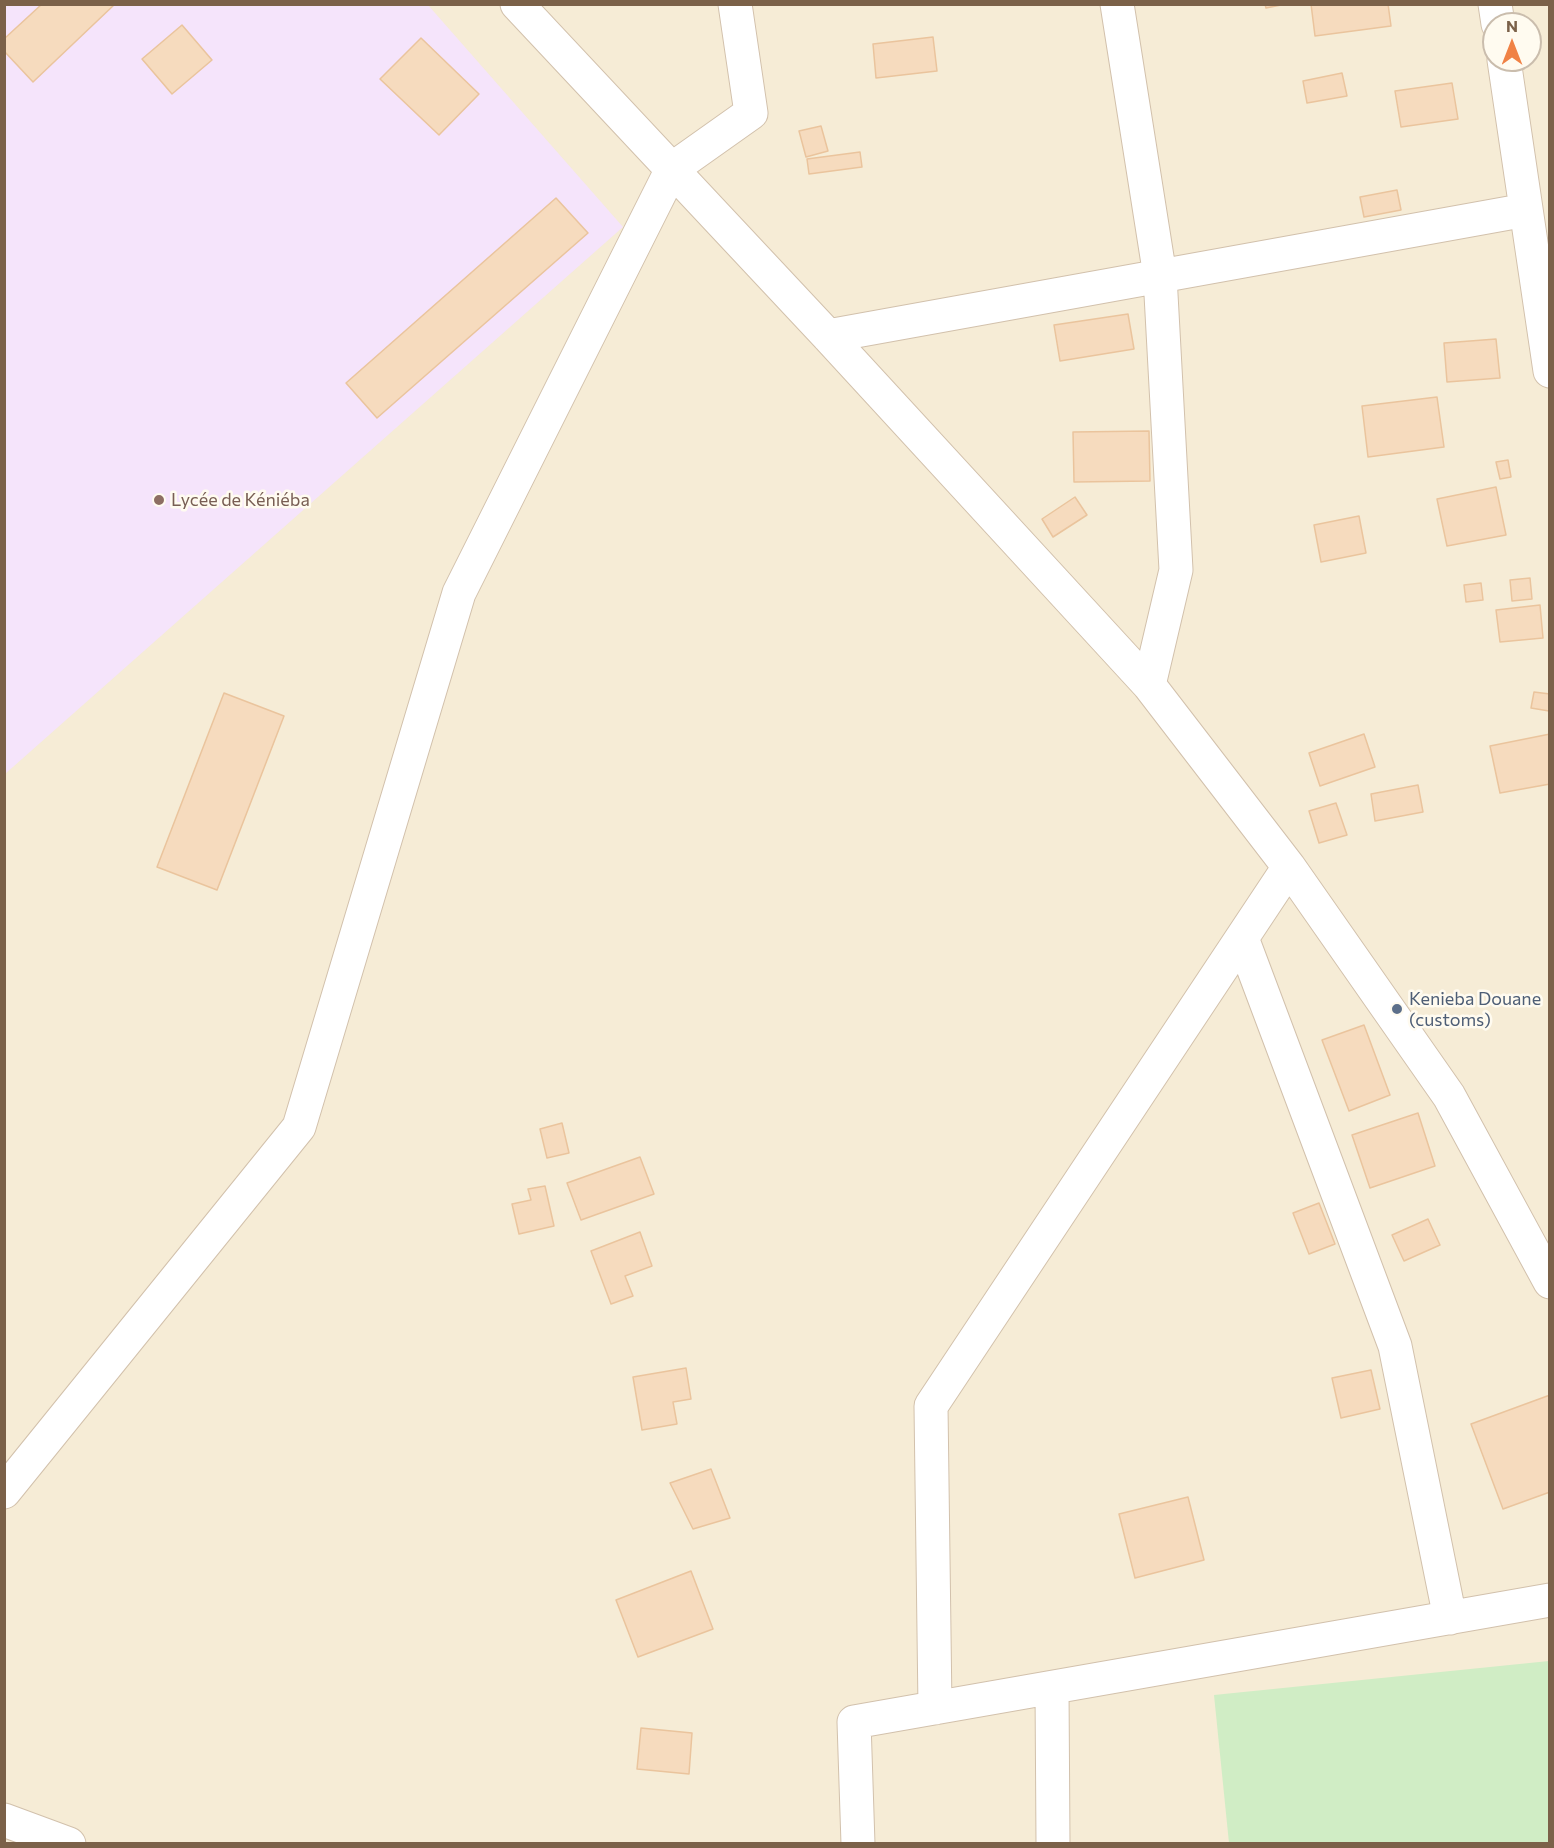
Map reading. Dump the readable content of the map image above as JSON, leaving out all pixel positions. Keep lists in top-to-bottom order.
{
  "places": ["Lycée de Kéniéba", "Kenieba Douane (customs)"],
  "north": "top"
}
